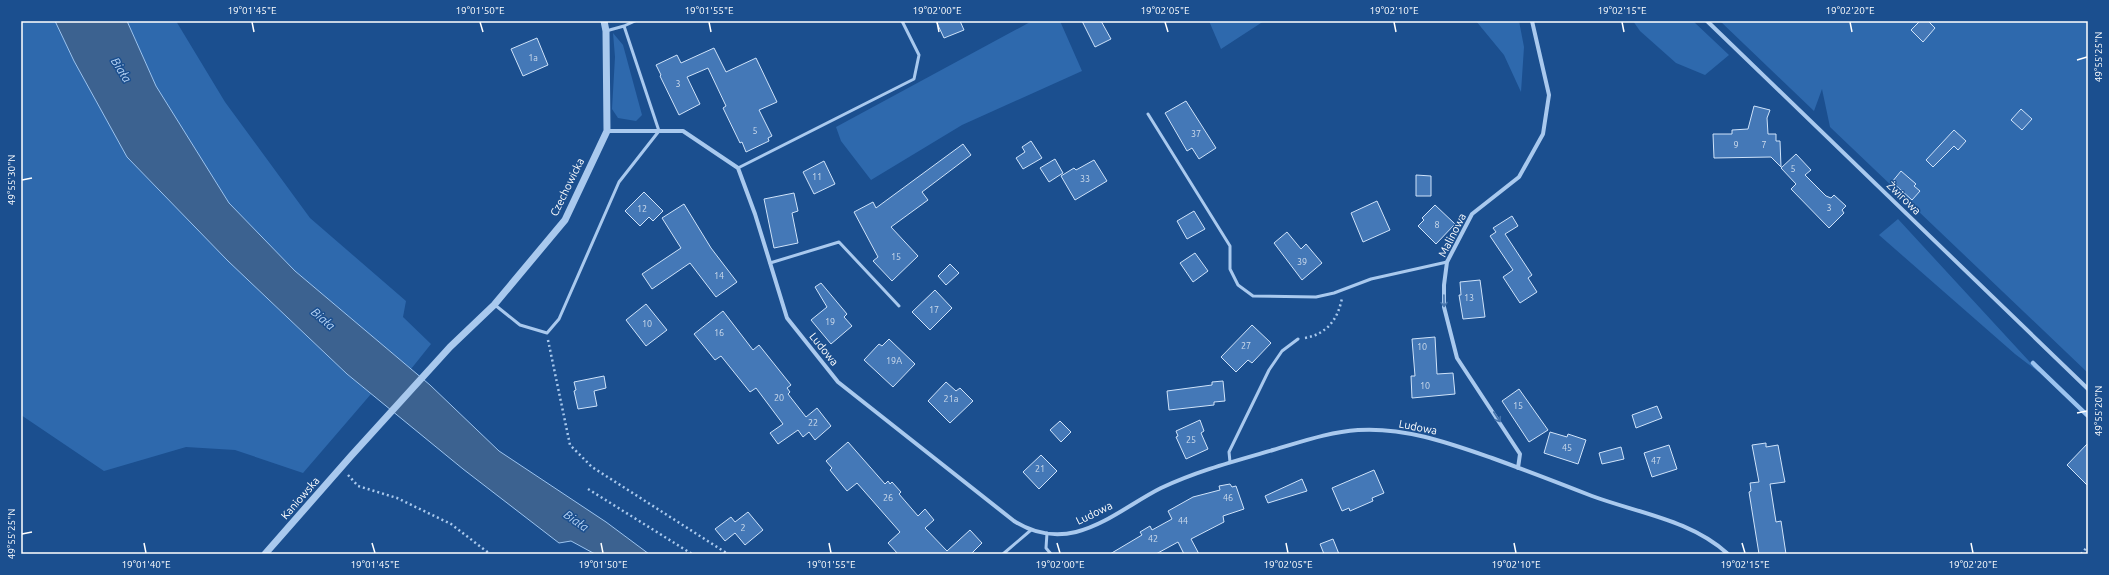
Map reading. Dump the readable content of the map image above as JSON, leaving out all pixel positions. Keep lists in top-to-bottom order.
{
  "streets": {
    "street": [
      "Czechowicka",
      "Żwirowa",
      "Malinowa",
      "Ludowa",
      "Kaniowska"
    ]
  },
  "crossings": [
    ["Czechowicka", "Kaniowska"],
    ["Malinowa", "Ludowa"]
  ],
  "one_way": ["Malinowa"],
  "water": ["Biała"],
  "house_numbers": [
    "1a",
    "3",
    "5",
    "37",
    "9",
    "7",
    "5",
    "11",
    "33",
    "3",
    "12",
    "8",
    "15",
    "39",
    "14",
    "13",
    "17",
    "19",
    "10",
    "16",
    "27",
    "10",
    "19A",
    "10",
    "20",
    "21a",
    "15",
    "22",
    "25",
    "45",
    "47",
    "21",
    "26",
    "46",
    "44",
    "2",
    "42"
  ],
  "coordinates": [
    "19°01'45\"E",
    "19°01'50\"E",
    "19°01'55\"E",
    "19°02'00\"E",
    "19°02'05\"E",
    "19°02'10\"E",
    "19°02'15\"E",
    "19°02'20\"E",
    "49°55'25\"N",
    "49°55'30\"N",
    "49°55'20\"N",
    "19°01'40\"E"
  ]
}
